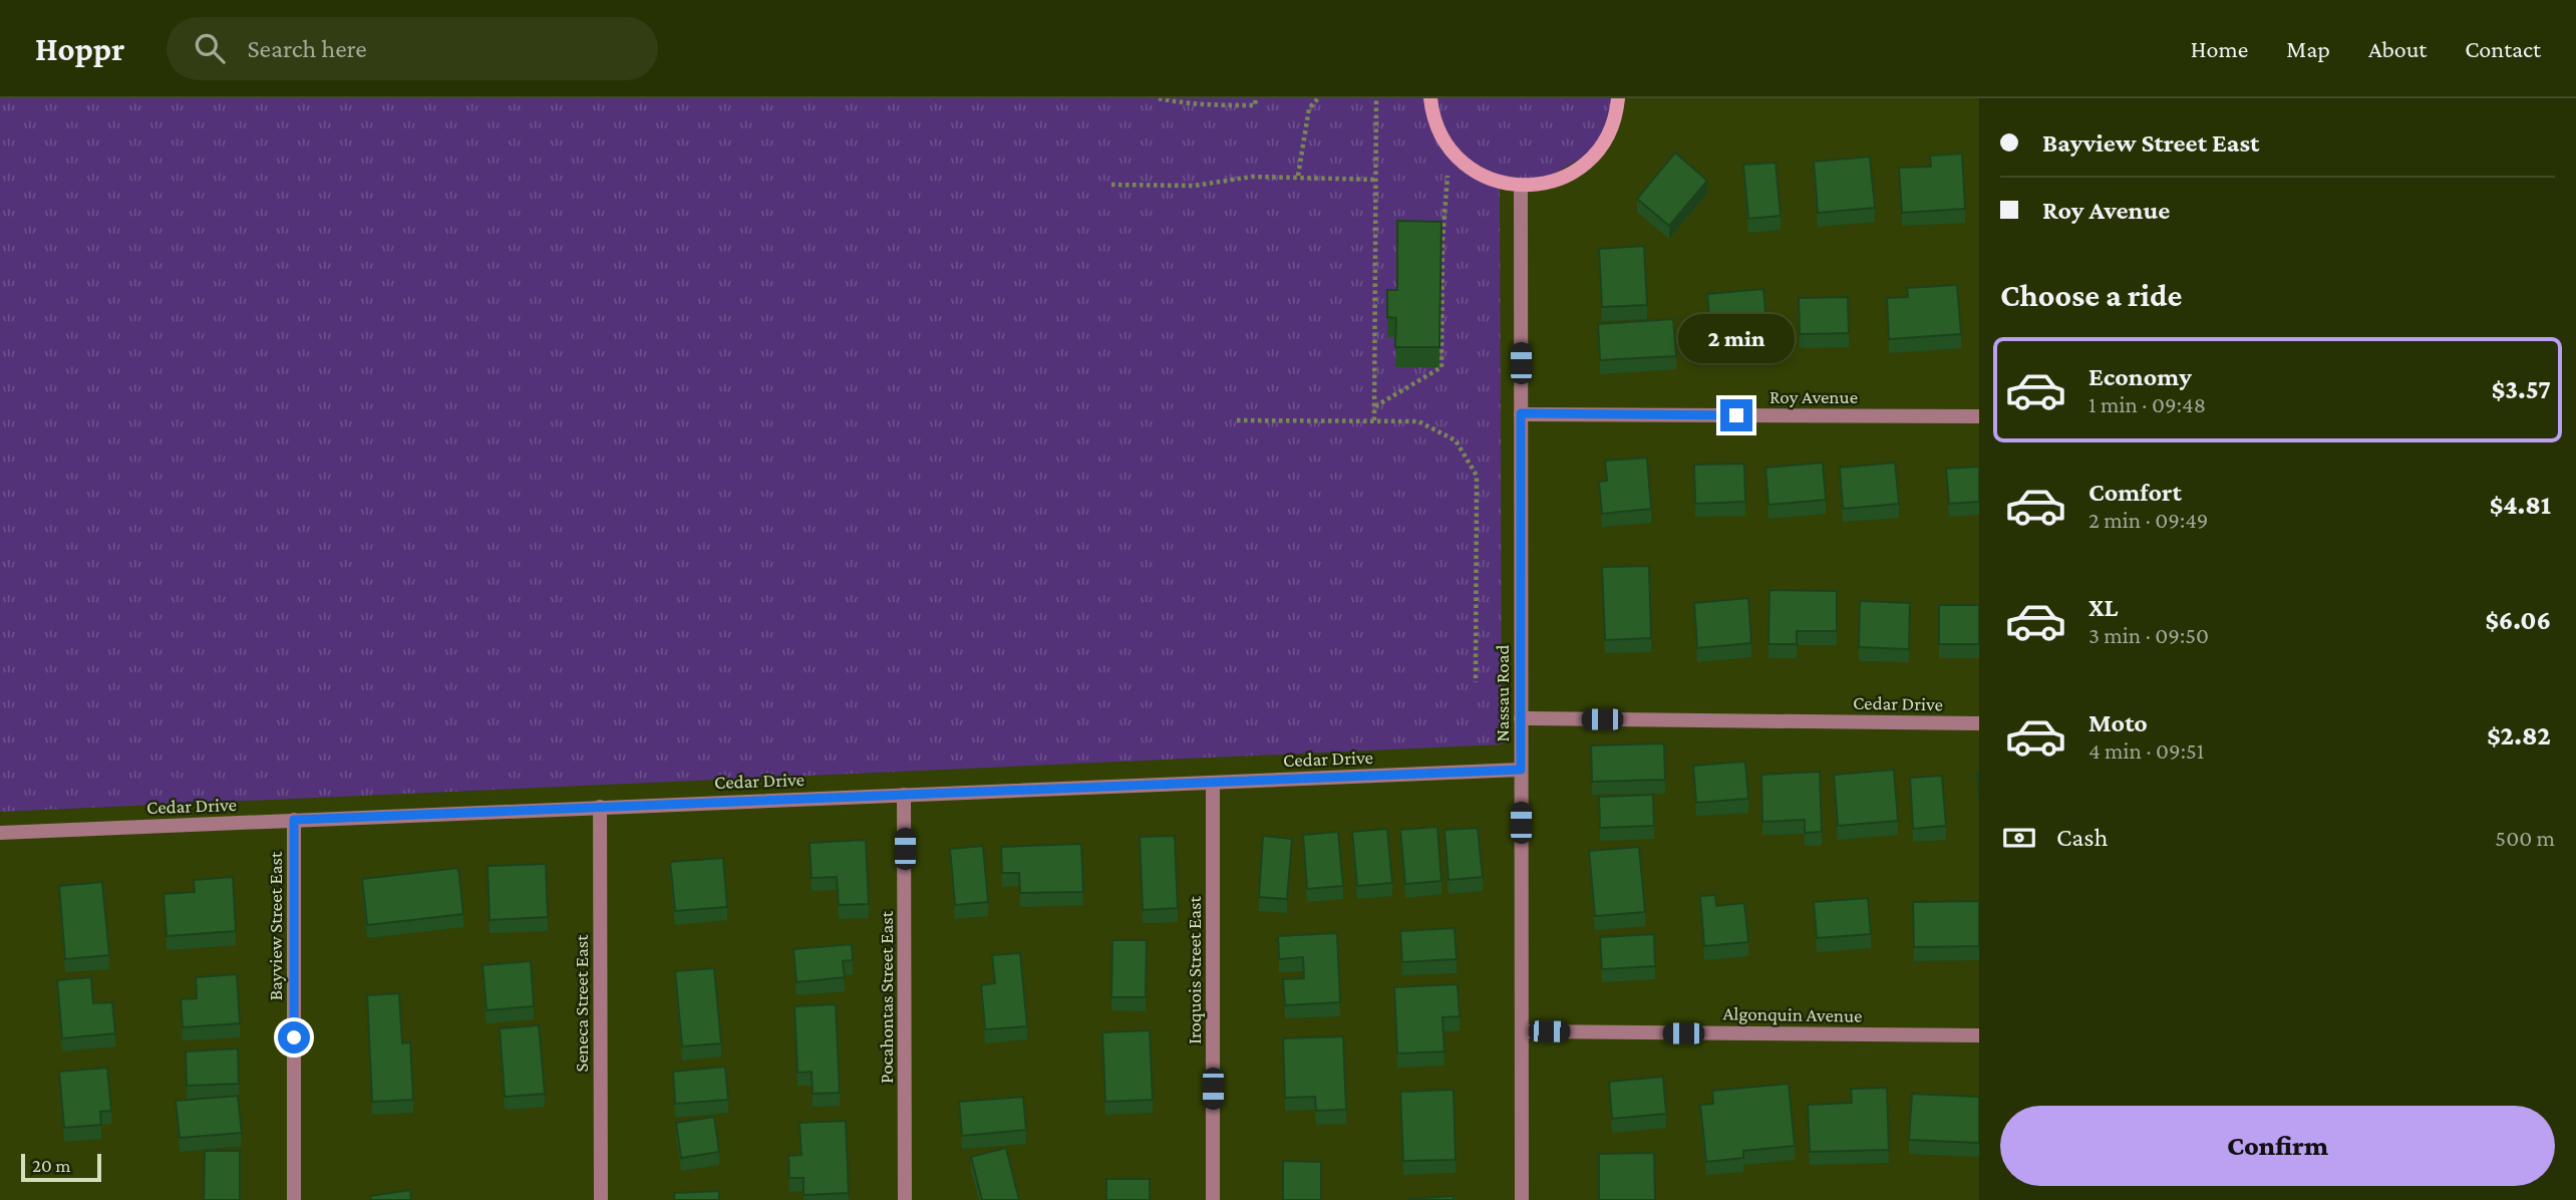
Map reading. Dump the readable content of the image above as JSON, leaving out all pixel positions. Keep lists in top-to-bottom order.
{
  "streets": {
    "street": [
      "Roy Avenue",
      "Nassau Road",
      "Cedar Drive",
      "Bayview Street East",
      "Iroquois Street East",
      "Pocahontas Street East",
      "Seneca Street East",
      "Algonquin Avenue"
    ]
  },
  "crossings": [
    ["Roy Avenue", "Nassau Road"],
    ["Nassau Road", "Cedar Drive"],
    ["Nassau Road", "Algonquin Avenue"],
    ["Cedar Drive", "Bayview Street East"],
    ["Cedar Drive", "Iroquois Street East"],
    ["Cedar Drive", "Pocahontas Street East"],
    ["Cedar Drive", "Seneca Street East"]
  ],
  "scale_bar": "20 m",
  "page": {
    "header": "Hoppr",
    "search": "Search here",
    "nav": [
      "Home",
      "Map",
      "About",
      "Contact"
    ],
    "banner": ["Bayview Street East", "Roy Avenue"],
    "heading": "Choose a ride",
    "bubble": "2 min",
    "list": [
      {
        "name": "Economy",
        "note": "1 min · 09:48",
        "value": "$3.57"
      },
      {
        "name": "Comfort",
        "note": "2 min · 09:49",
        "value": "$4.81"
      },
      {
        "name": "XL",
        "note": "3 min · 09:50",
        "value": "$6.06"
      },
      {
        "name": "Moto",
        "note": "4 min · 09:51",
        "value": "$2.82"
      }
    ],
    "pay": ["Cash", "500 m"],
    "buttons": "Confirm",
    "scale": "20 m"
  }
}
